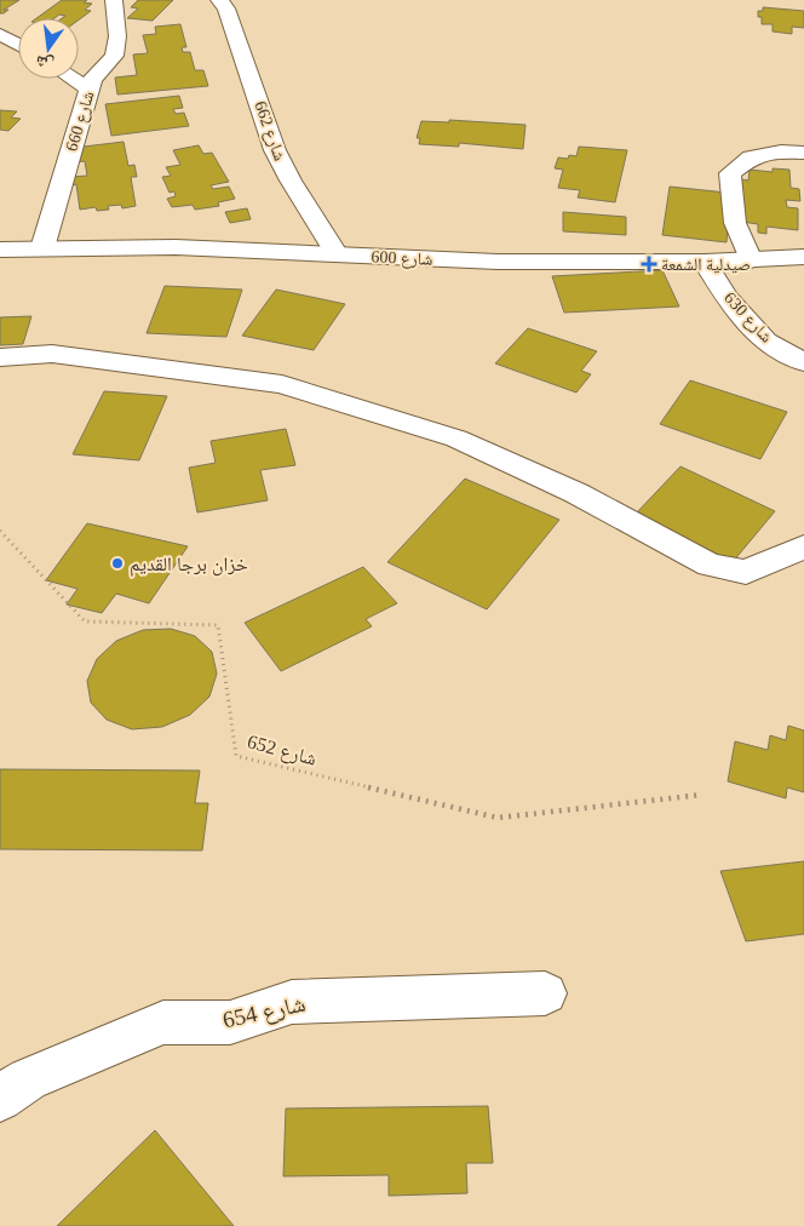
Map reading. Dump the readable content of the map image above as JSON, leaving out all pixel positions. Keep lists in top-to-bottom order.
{
  "streets": {
    "street": [
      "شارع 660",
      "شارع 662",
      "شارع 600",
      "شارع 630",
      "شارع 654"
    ],
    "path": ["شارع 652"]
  },
  "crossings": [
    ["شارع 660", "شارع 600"],
    ["شارع 662", "شارع 600"],
    ["شارع 600", "شارع 630"]
  ],
  "places": {
    "health": ["صيدلية الشمعة"],
    "other": ["خزان برجا القديم"]
  },
  "north": "bottom"
}
